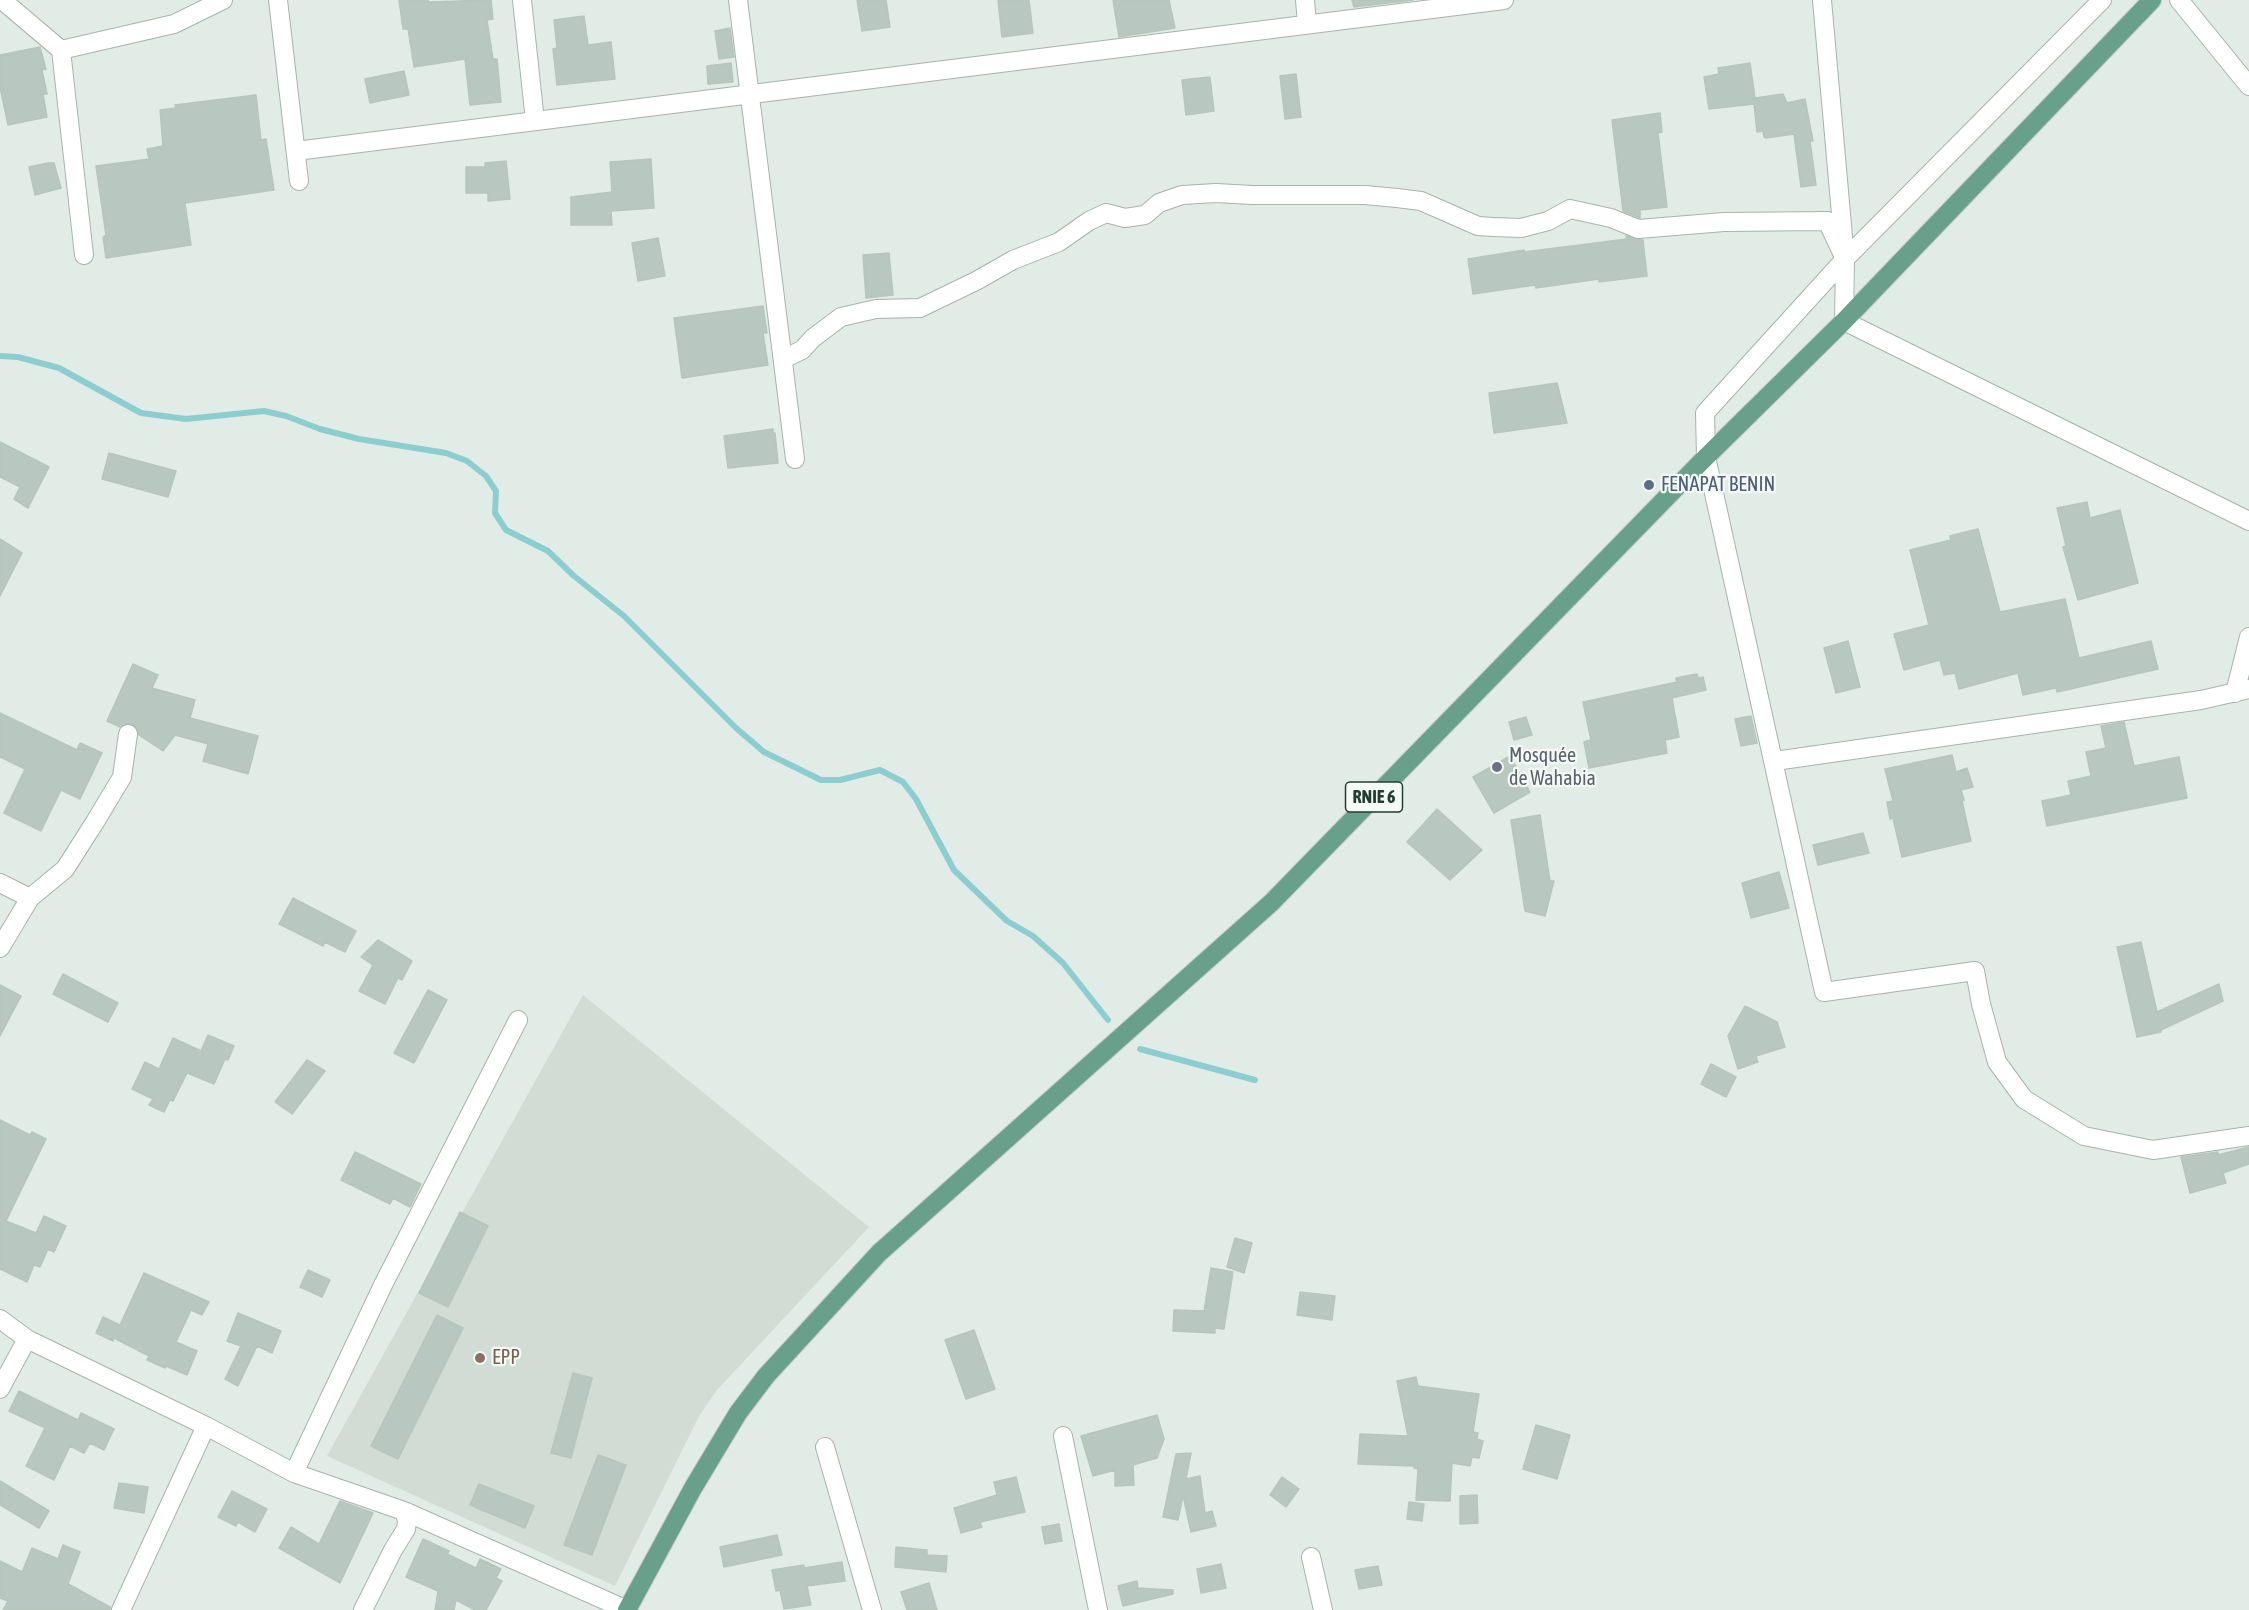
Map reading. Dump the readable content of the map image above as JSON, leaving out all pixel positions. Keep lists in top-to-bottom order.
{
  "streets": {
    "main road": ["RNIE 6"]
  },
  "places": ["FENAPAT BENIN", "Mosquée de Wahabia", "EPP"]
}
